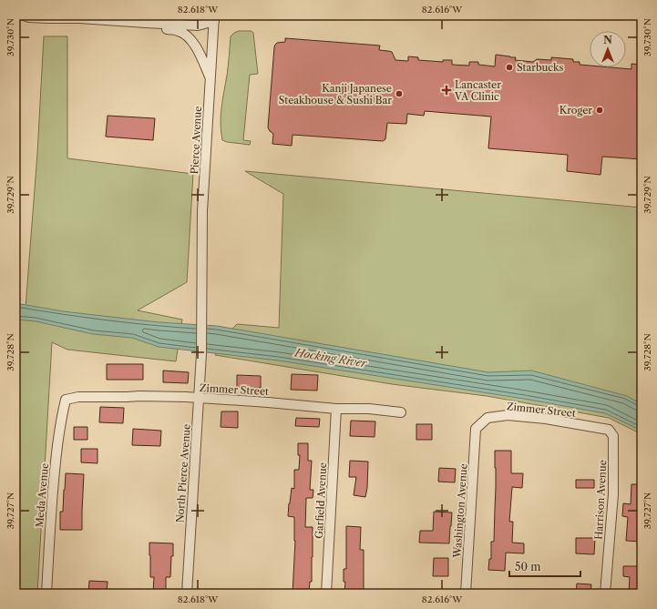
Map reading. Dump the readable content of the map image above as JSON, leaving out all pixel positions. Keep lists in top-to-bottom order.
{
  "streets": {
    "street": [
      "Pierce Avenue",
      "Zimmer Street",
      "North Pierce Avenue",
      "Meda Avenue",
      "Harrison Avenue",
      "Garfield Avenue",
      "Washington Avenue"
    ]
  },
  "crossings": [
    ["Pierce Avenue", "North Pierce Avenue"],
    ["Zimmer Street", "North Pierce Avenue"],
    ["Zimmer Street", "Meda Avenue"],
    ["Zimmer Street", "Harrison Avenue"],
    ["Zimmer Street", "Garfield Avenue"],
    ["Zimmer Street", "Washington Avenue"]
  ],
  "water": ["Hocking River"],
  "places": {
    "other": ["Starbucks", "Kanji Japanese Steakhouse & Sushi Bar", "Kroger"],
    "health": ["Lancaster VA Clinic"]
  },
  "scale_bar": "50 m",
  "north": "top",
  "coordinates": [
    "82.618°W",
    "82.616°W",
    "39.730°N",
    "39.729°N",
    "39.728°N",
    "39.727°N"
  ]
}
